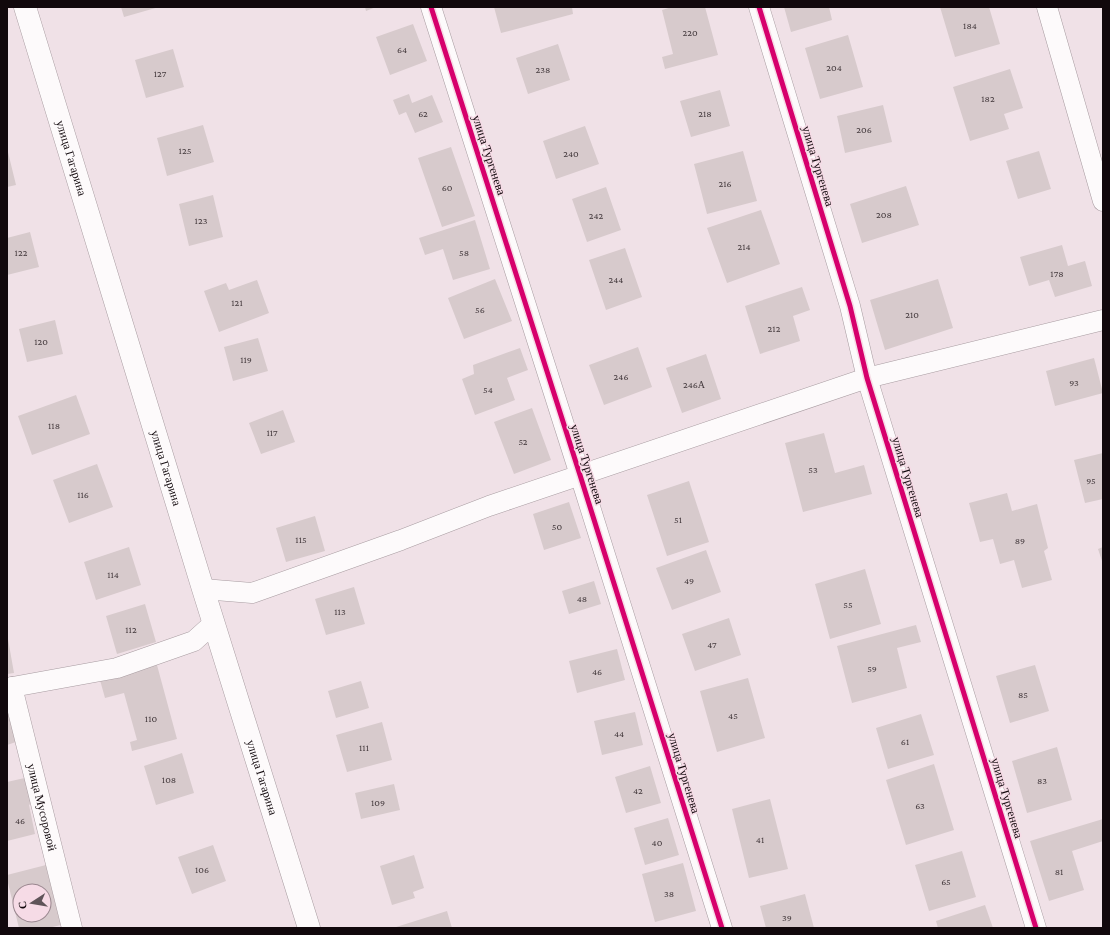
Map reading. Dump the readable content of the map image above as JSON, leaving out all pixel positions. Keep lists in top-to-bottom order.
{
  "streets": {
    "main road": ["улица Гагарина"],
    "street": ["улица Тургенева", "улица Мусоровой"]
  },
  "crossings": [
    ["улица Тургенева", "улица Гагарина"]
  ],
  "house_numbers": [
    "184",
    "220",
    "64",
    "204",
    "238",
    "127",
    "182",
    "62",
    "218",
    "206",
    "125",
    "240",
    "216",
    "60",
    "208",
    "242",
    "123",
    "214",
    "122",
    "58",
    "178",
    "244",
    "121",
    "56",
    "210",
    "212",
    "120",
    "119",
    "246",
    "93",
    "246А",
    "54",
    "118",
    "117",
    "52",
    "53",
    "95",
    "116",
    "51",
    "50",
    "115",
    "89",
    "114",
    "49",
    "48",
    "55",
    "113",
    "112",
    "47",
    "59",
    "46",
    "85",
    "45",
    "110",
    "44",
    "61",
    "111",
    "108",
    "83",
    "42",
    "109",
    "63",
    "46",
    "41",
    "40",
    "106",
    "81",
    "65",
    "38",
    "39"
  ],
  "north": "left"
}
